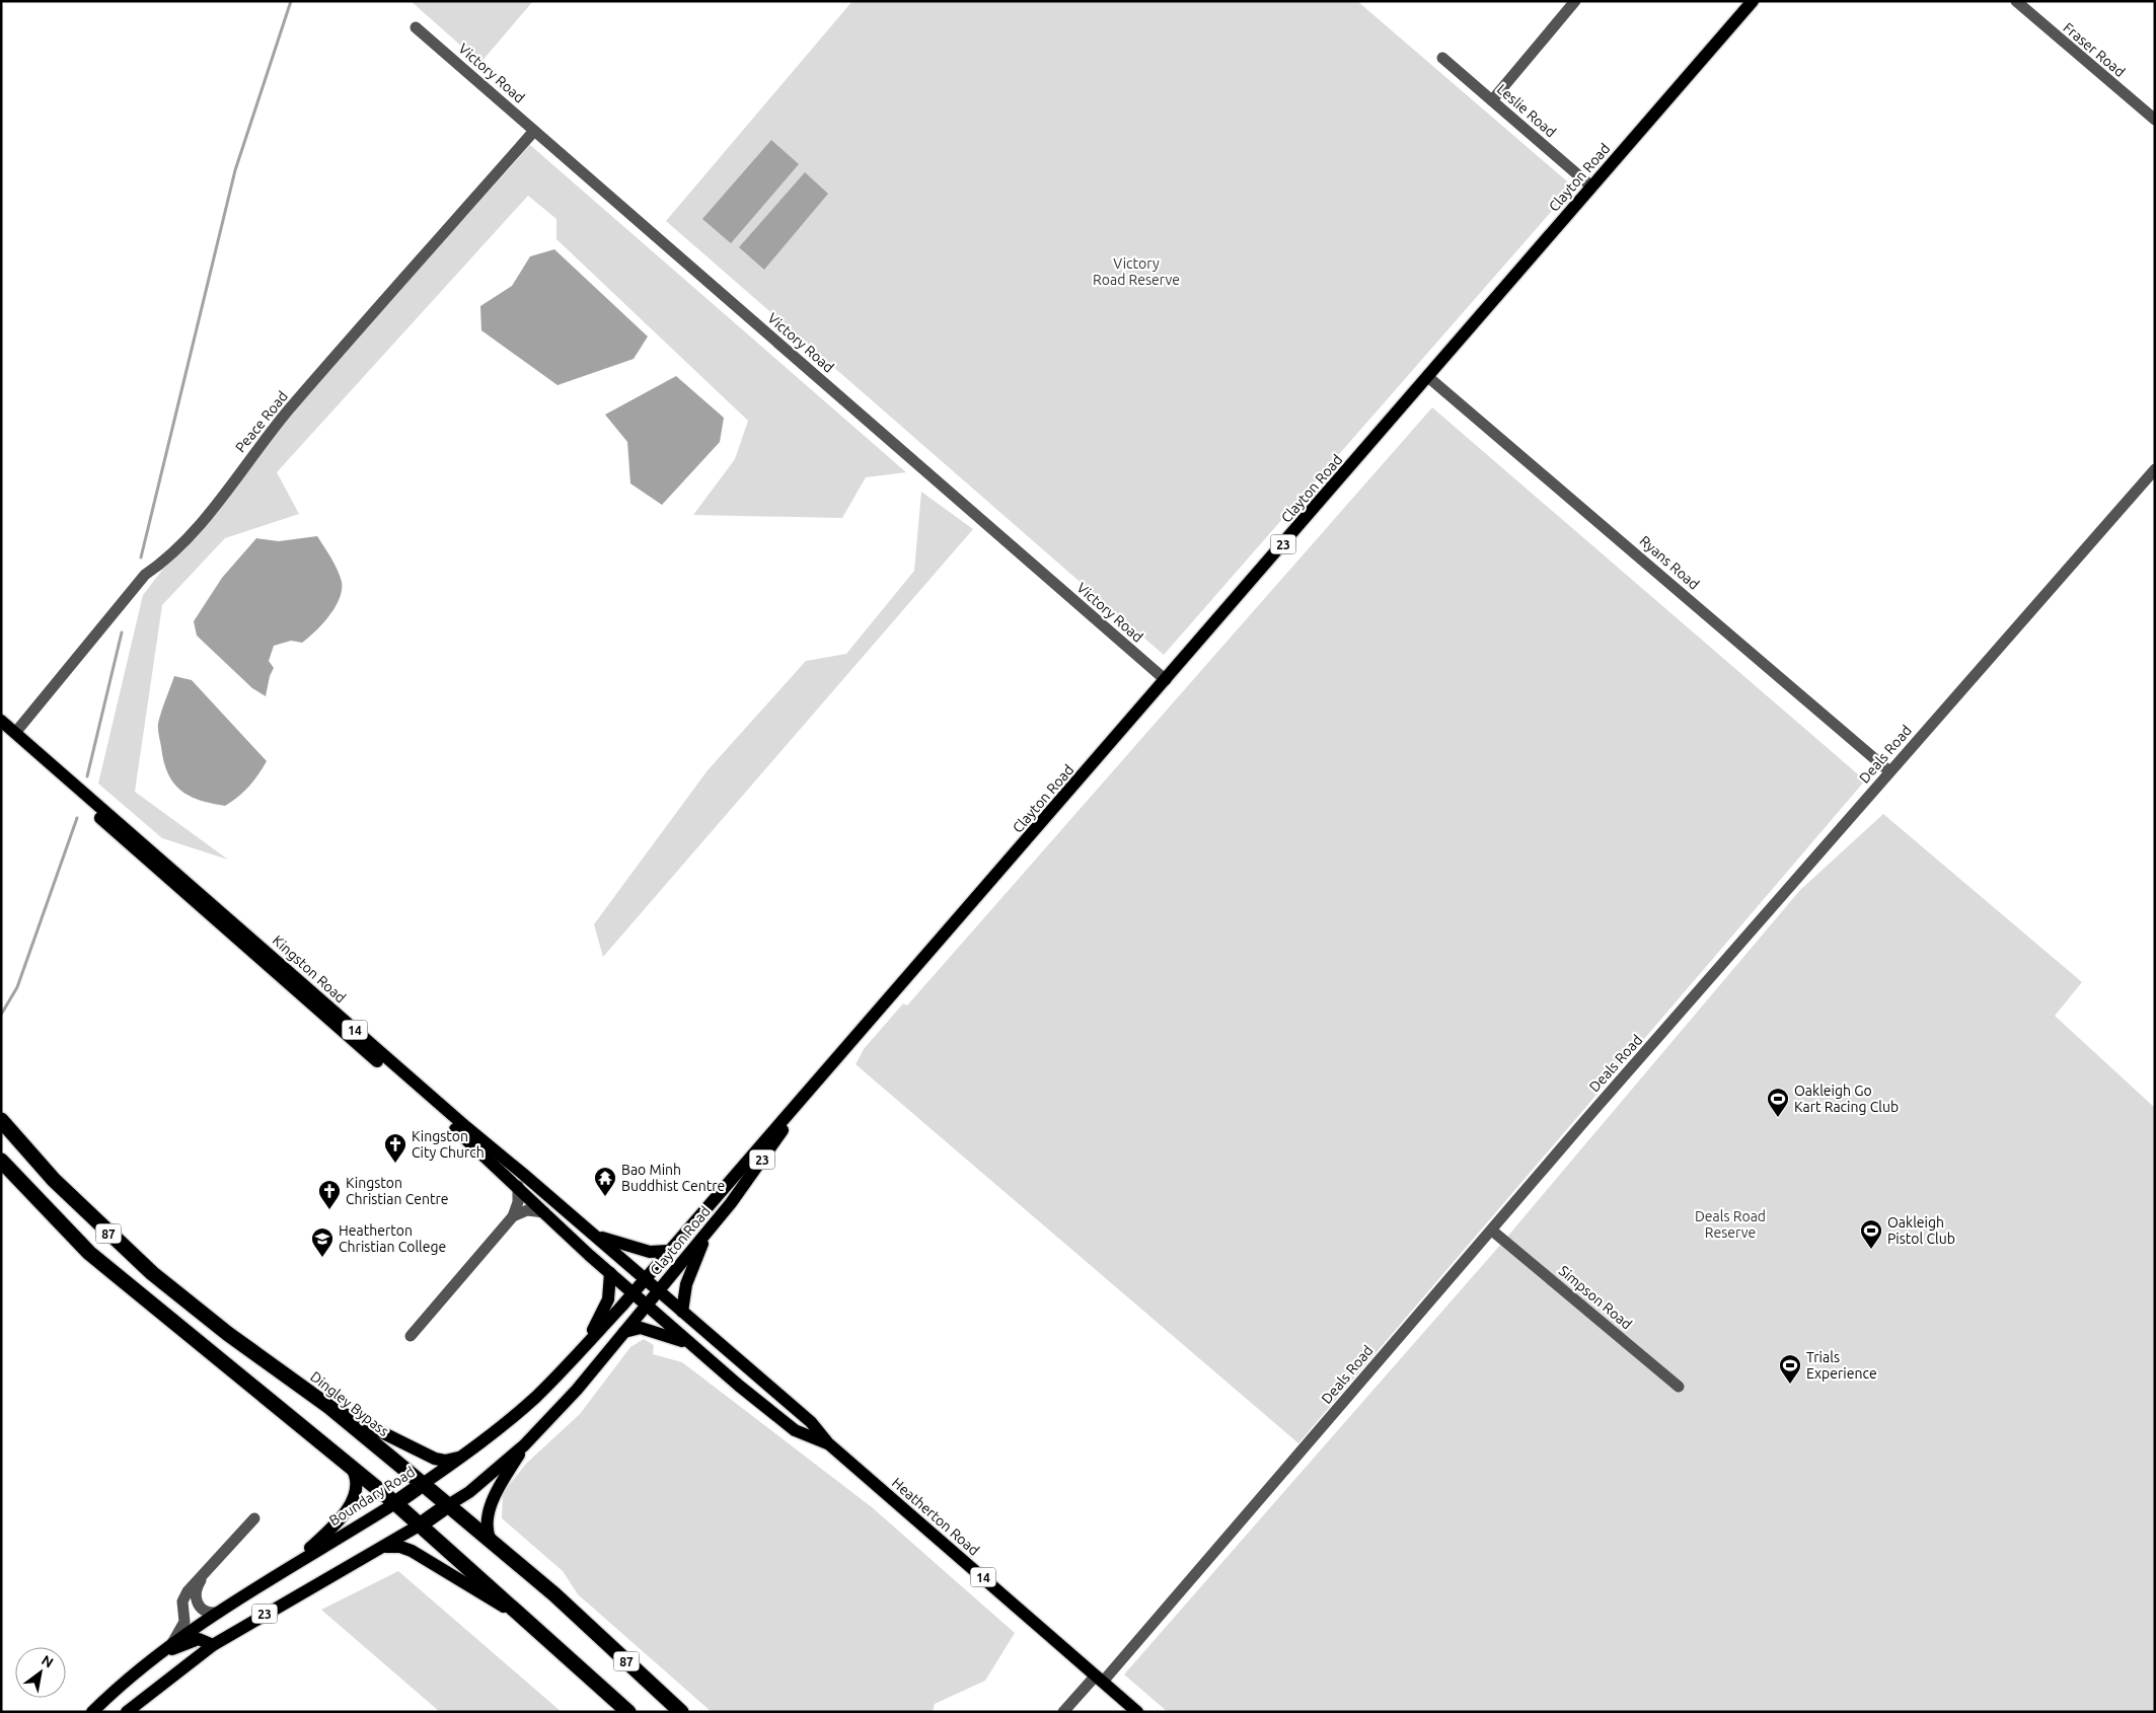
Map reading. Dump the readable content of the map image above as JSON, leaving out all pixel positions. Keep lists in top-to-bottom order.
{
  "streets": {
    "highway": [
      "23",
      "87",
      "Dingley Bypass",
      "Boundary Road"
    ],
    "main road": [
      "Clayton Road",
      "Kingston Road",
      "14",
      "Heatherton Road"
    ],
    "street": [
      "Fraser Road",
      "Victory Road",
      "Leslie Road",
      "Peace Road",
      "Ryans Road",
      "Deals Road",
      "Simpson Road"
    ]
  },
  "crossings": [
    ["Victory Road", "Clayton Road"],
    ["Victory Road", "Peace Road"],
    ["Leslie Road", "Clayton Road"],
    ["Clayton Road", "23"],
    ["Clayton Road", "Ryans Road"],
    ["Clayton Road", "Kingston Road"],
    ["Clayton Road", "Boundary Road"],
    ["Clayton Road", "Heatherton Road"],
    ["Peace Road", "Kingston Road"],
    ["23", "87"],
    ["23", "Dingley Bypass"],
    ["23", "Heatherton Road"],
    ["Ryans Road", "Deals Road"],
    ["Deals Road", "Simpson Road"],
    ["Deals Road", "Heatherton Road"],
    ["Kingston Road", "Boundary Road"],
    ["Kingston Road", "Heatherton Road"],
    ["87", "Boundary Road"],
    ["Dingley Bypass", "Boundary Road"],
    ["Boundary Road", "Heatherton Road"]
  ],
  "parks": ["Victory Road Reserve", "Deals Road Reserve"],
  "places": {
    "sports": ["Oakleigh Go Kart Racing Club", "Oakleigh Pistol Club", "Trials Experience"],
    "church": ["Kingston City Church", "Kingston Christian Centre"],
    "temple": ["Bao Minh Buddhist Centre"],
    "school or university": ["Heatherton Christian College"]
  },
  "north": "top right"
}
